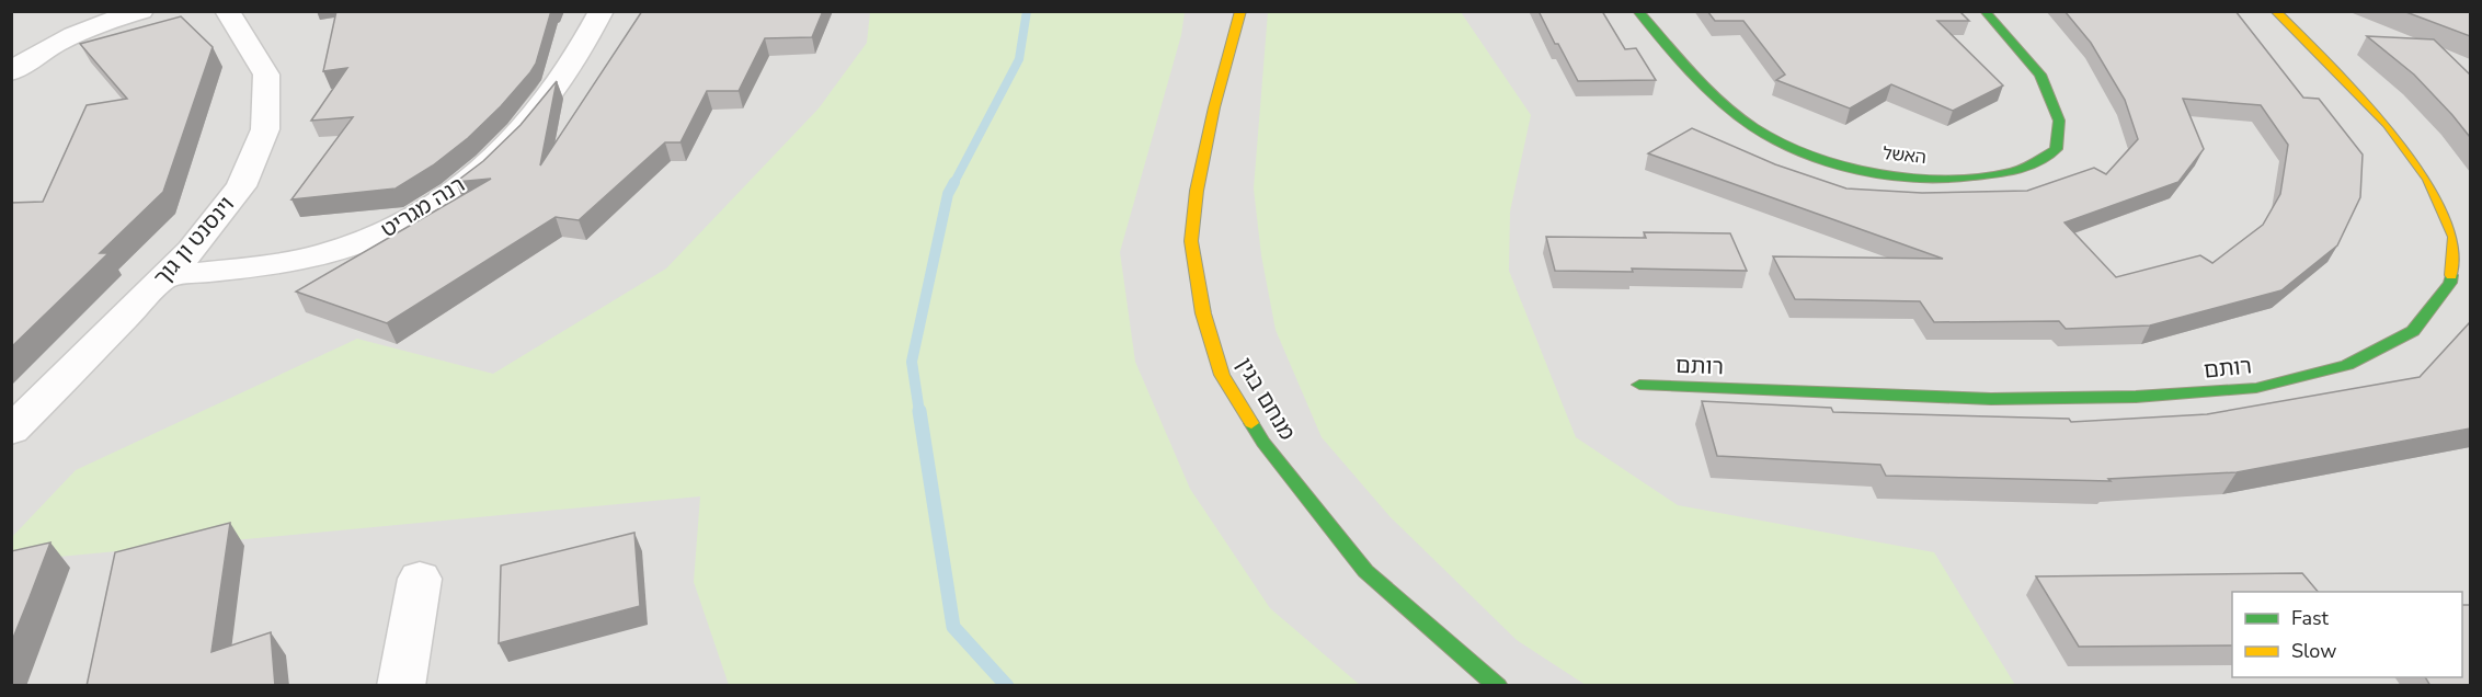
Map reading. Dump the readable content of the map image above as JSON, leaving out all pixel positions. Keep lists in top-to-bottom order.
{
  "streets": {
    "street": [
      "האשל",
      "רנה מגריט",
      "וינסנט ון גוך",
      "רותם",
      "מנחם בגין"
    ]
  },
  "crossings": [
    ["רנה מגריט", "וינסנט ון גוך"]
  ],
  "legend": ["Fast", "Slow"]
}
